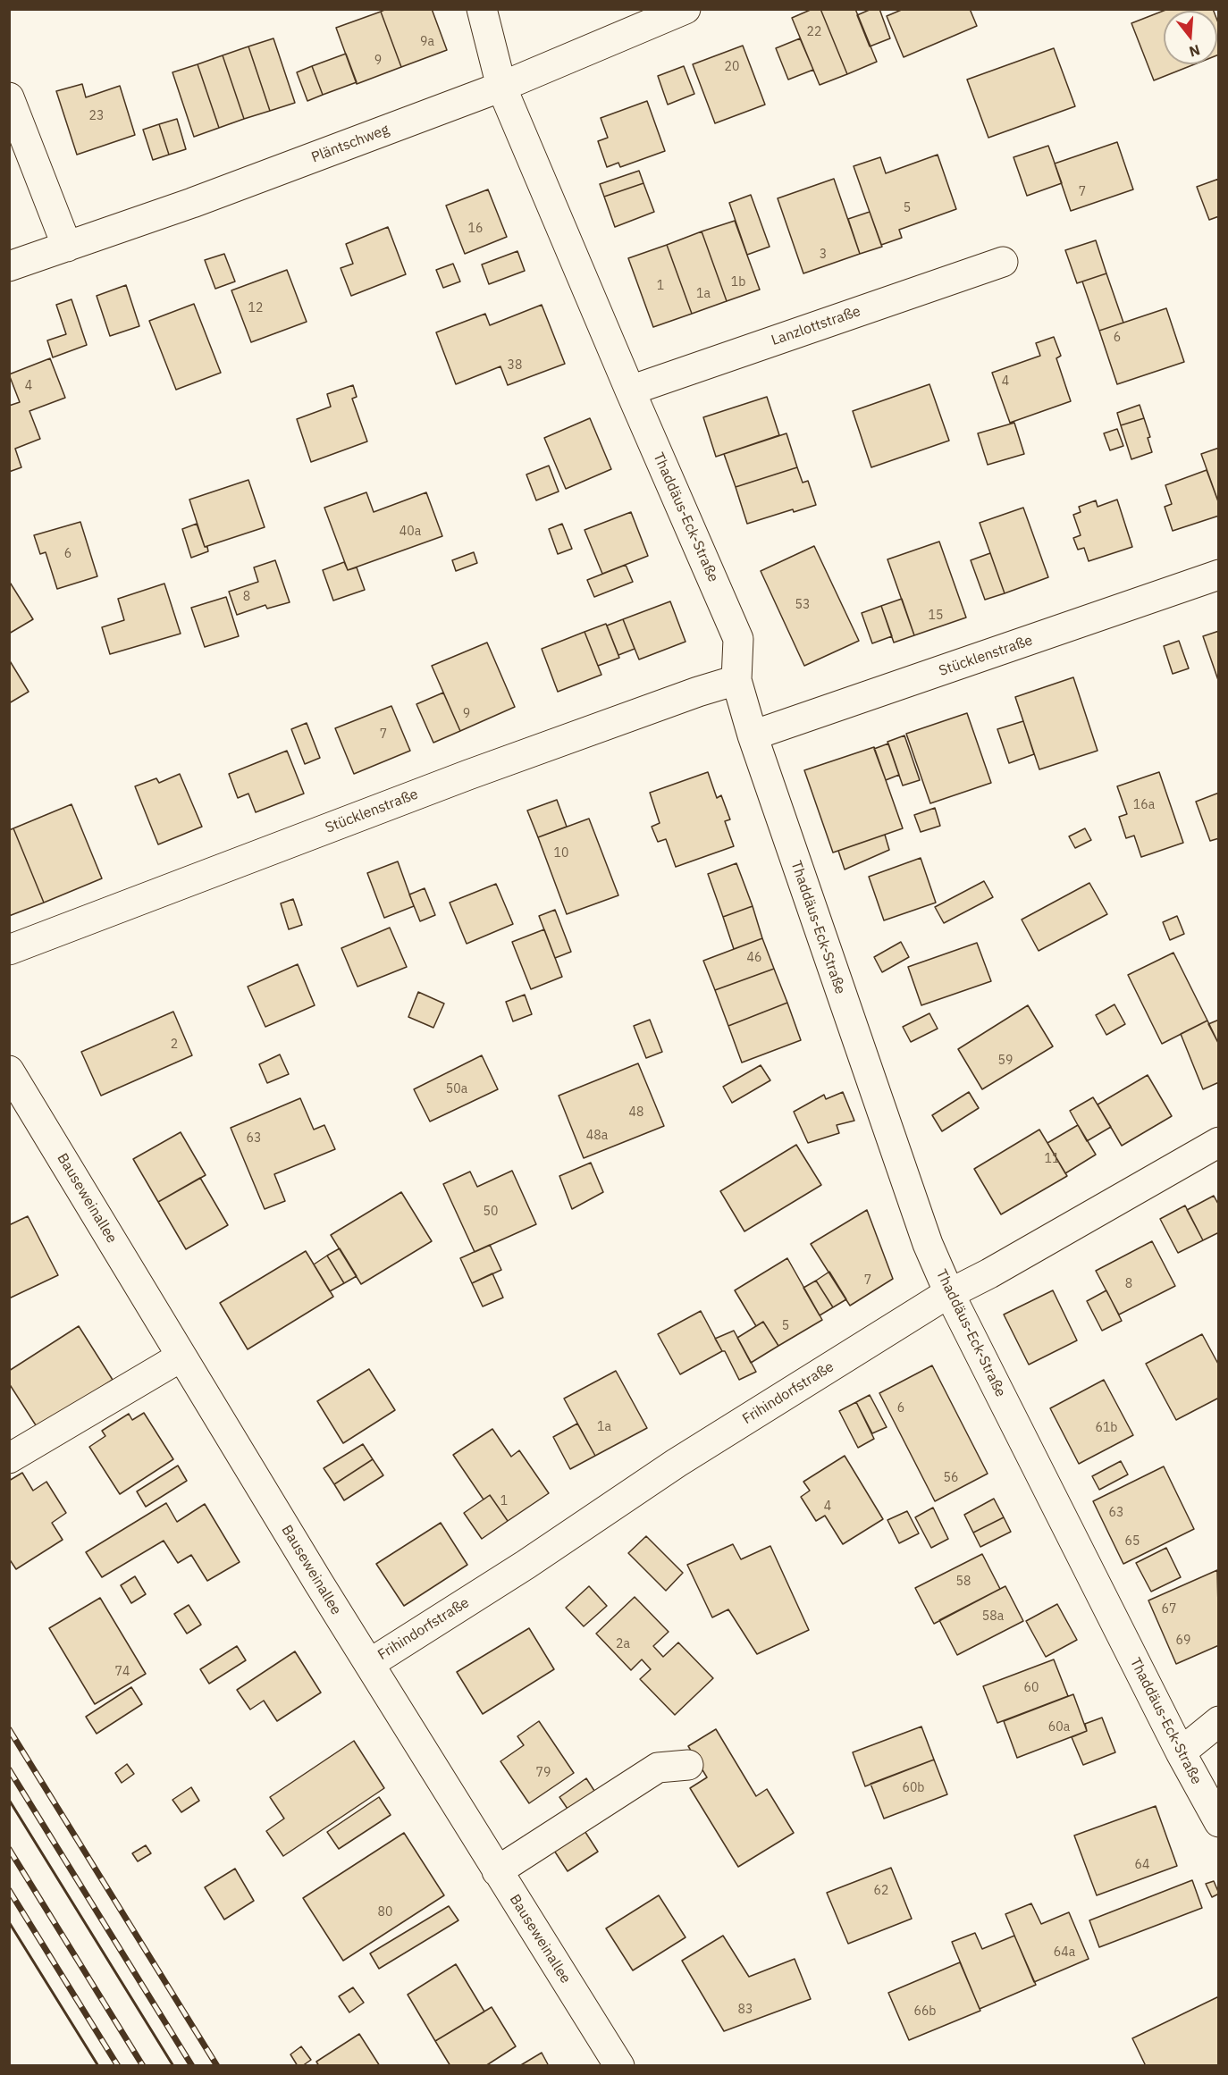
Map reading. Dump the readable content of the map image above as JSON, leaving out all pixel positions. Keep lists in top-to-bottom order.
{
  "streets": {
    "street": [
      "Pläntschweg",
      "Lanzlottstraße",
      "Thaddäus-Eck-Straße",
      "Stücklenstraße",
      "Bauseweinallee",
      "Frihindorfstraße"
    ]
  },
  "crossings": [
    ["Pläntschweg", "Thaddäus-Eck-Straße"],
    ["Lanzlottstraße", "Thaddäus-Eck-Straße"],
    ["Thaddäus-Eck-Straße", "Stücklenstraße"],
    ["Thaddäus-Eck-Straße", "Frihindorfstraße"],
    ["Bauseweinallee", "Frihindorfstraße"]
  ],
  "house_numbers": [
    "22",
    "9a",
    "9",
    "20",
    "23",
    "7",
    "5",
    "16",
    "3",
    "1b",
    "1",
    "1a",
    "12",
    "6",
    "38",
    "4",
    "4",
    "40a",
    "6",
    "8",
    "53",
    "15",
    "9",
    "7",
    "16a",
    "10",
    "46",
    "2",
    "59",
    "50a",
    "48",
    "48a",
    "63",
    "11",
    "50",
    "7",
    "8",
    "5",
    "6",
    "1a",
    "61b",
    "56",
    "1",
    "4",
    "63",
    "65",
    "58",
    "67",
    "58a",
    "69",
    "2a",
    "74",
    "60",
    "60a",
    "79",
    "60b",
    "64",
    "62",
    "80",
    "64a",
    "83",
    "66b"
  ],
  "north": "bottom"
}
